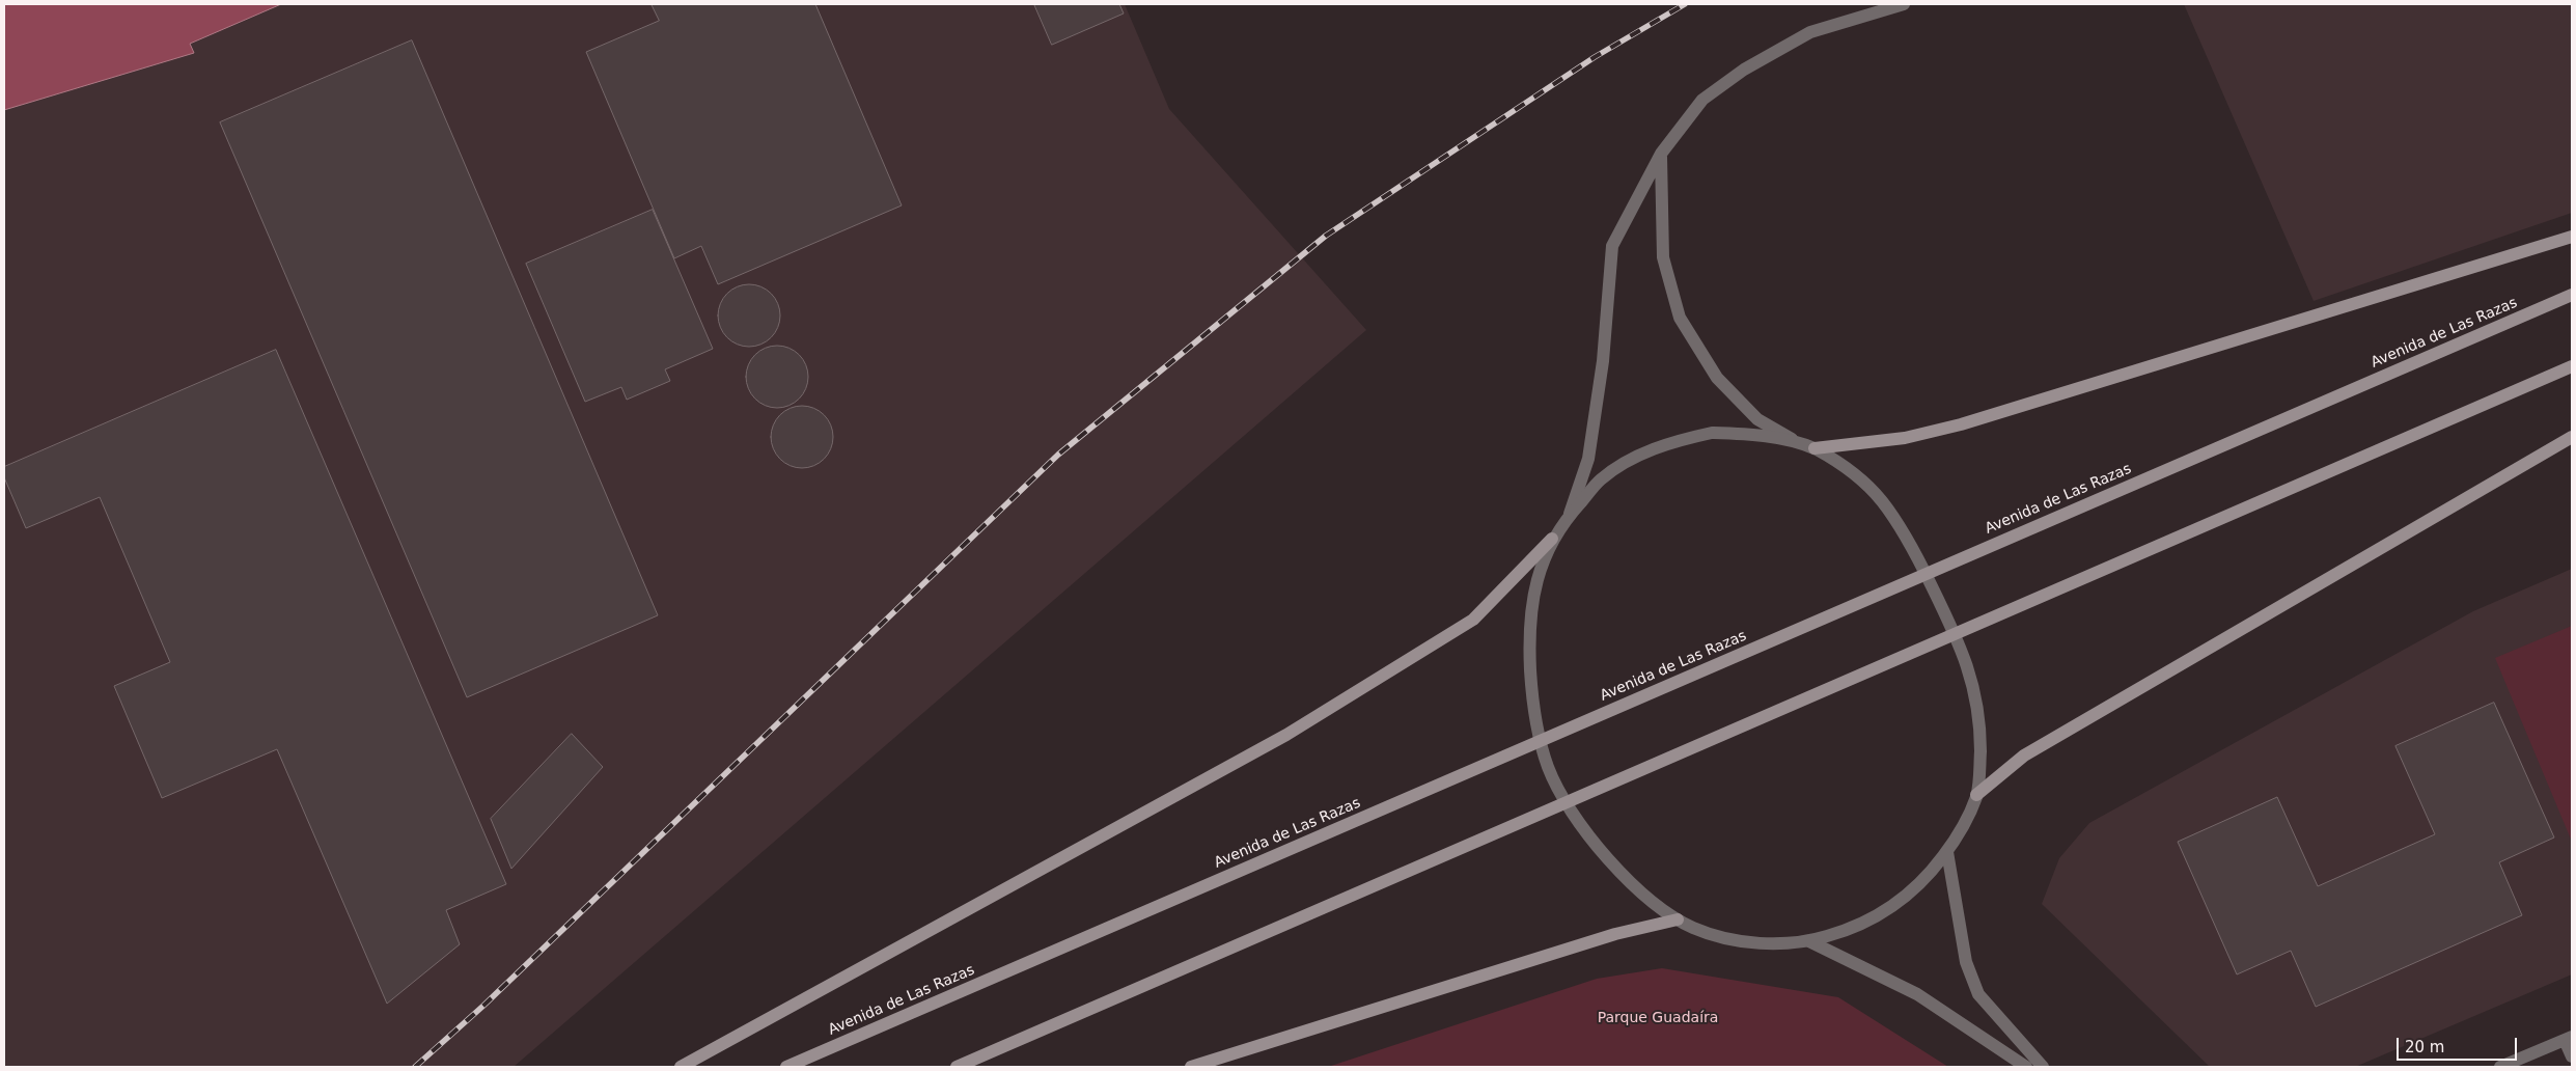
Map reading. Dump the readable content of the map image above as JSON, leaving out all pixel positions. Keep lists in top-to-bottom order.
{
  "streets": {
    "main road": ["Avenida de Las Razas"]
  },
  "parks": ["Parque Guadaíra"],
  "scale_bar": "20 m"
}
